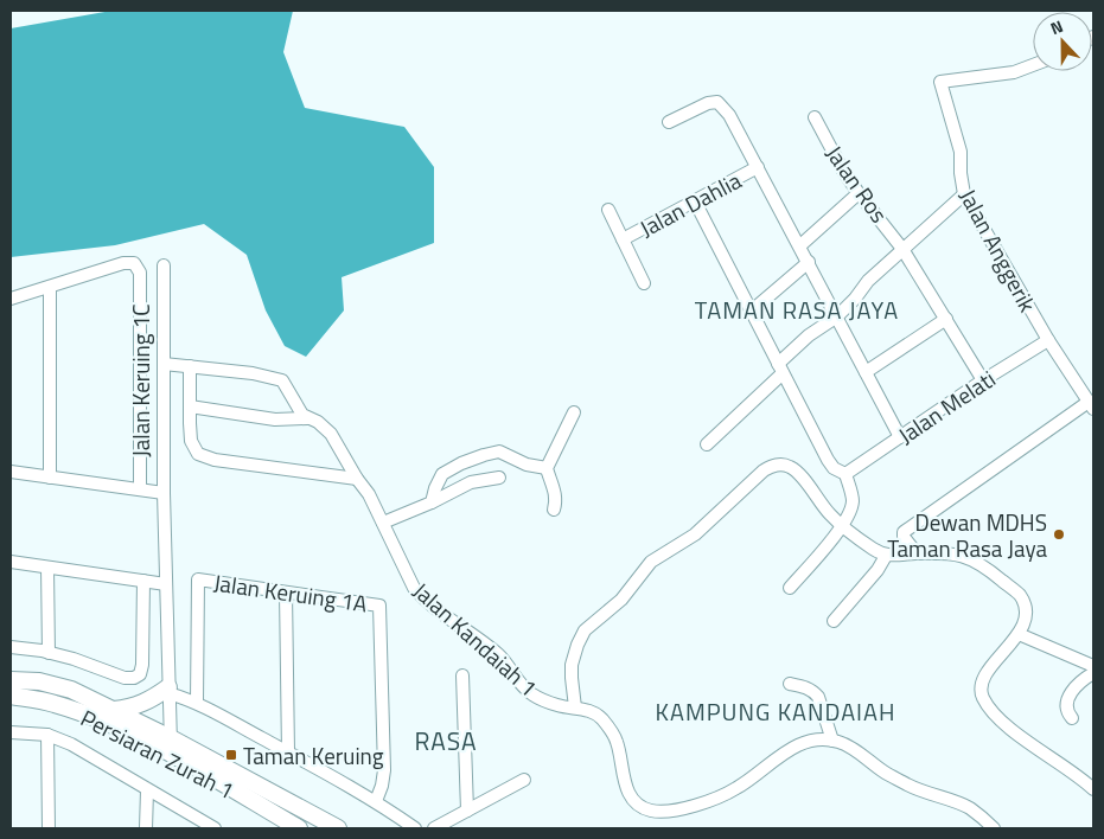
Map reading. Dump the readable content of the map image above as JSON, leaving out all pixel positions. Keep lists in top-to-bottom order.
{
  "streets": {
    "main road": ["Persiaran Zurah 1"],
    "street": [
      "Jalan Ros",
      "Jalan Dahlia",
      "Jalan Anggerik",
      "Jalan Keruing 1C",
      "Jalan Melati",
      "Jalan Keruing 1A",
      "Jalan Kandaiah 1"
    ]
  },
  "crossings": [
    ["Jalan Ros", "Jalan Melati"],
    ["Jalan Anggerik", "Jalan Melati"]
  ],
  "districts": ["TAMAN RASA JAYA", "KAMPUNG KANDAIAH", "RASA"],
  "places": {
    "other": ["Dewan MDHS Taman Rasa Jaya"],
    "transit": ["Taman Keruing"]
  },
  "north": "top"
}
